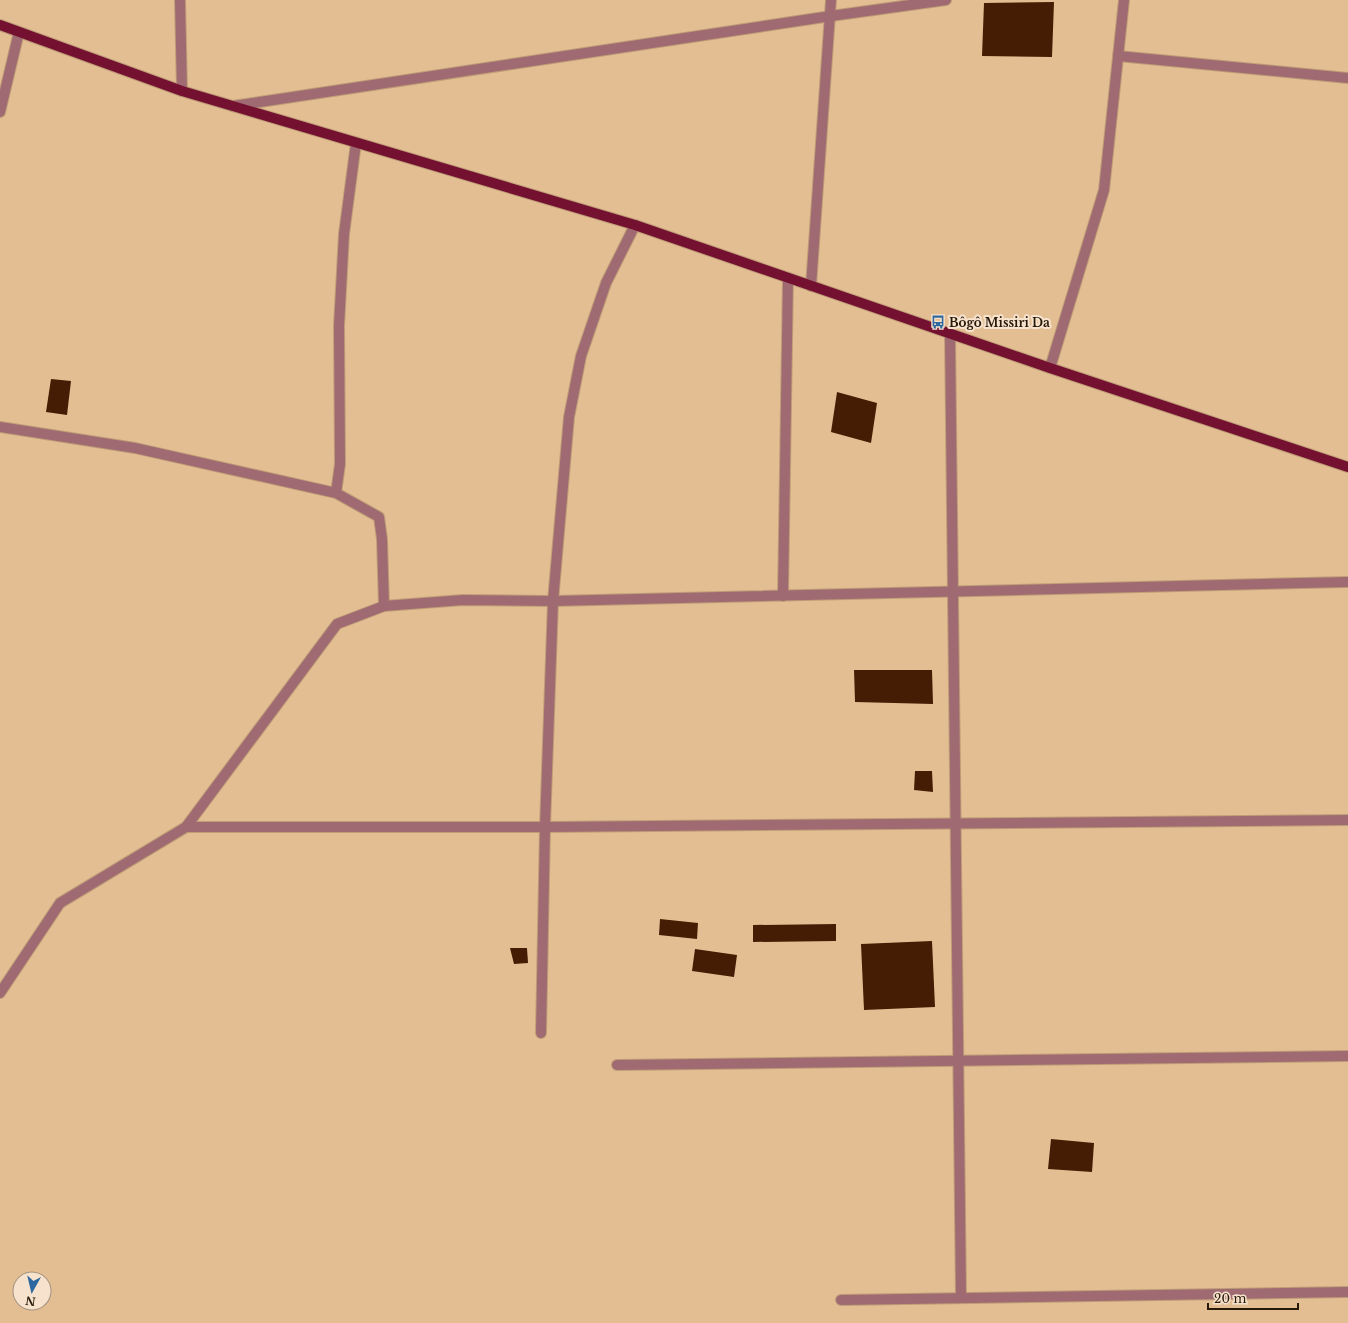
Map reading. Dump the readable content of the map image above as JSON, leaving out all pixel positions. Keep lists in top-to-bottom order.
{
  "places": {
    "bus stop": ["Bôgô Missiri Da"]
  },
  "scale_bar": "20 m",
  "north": "bottom"
}
